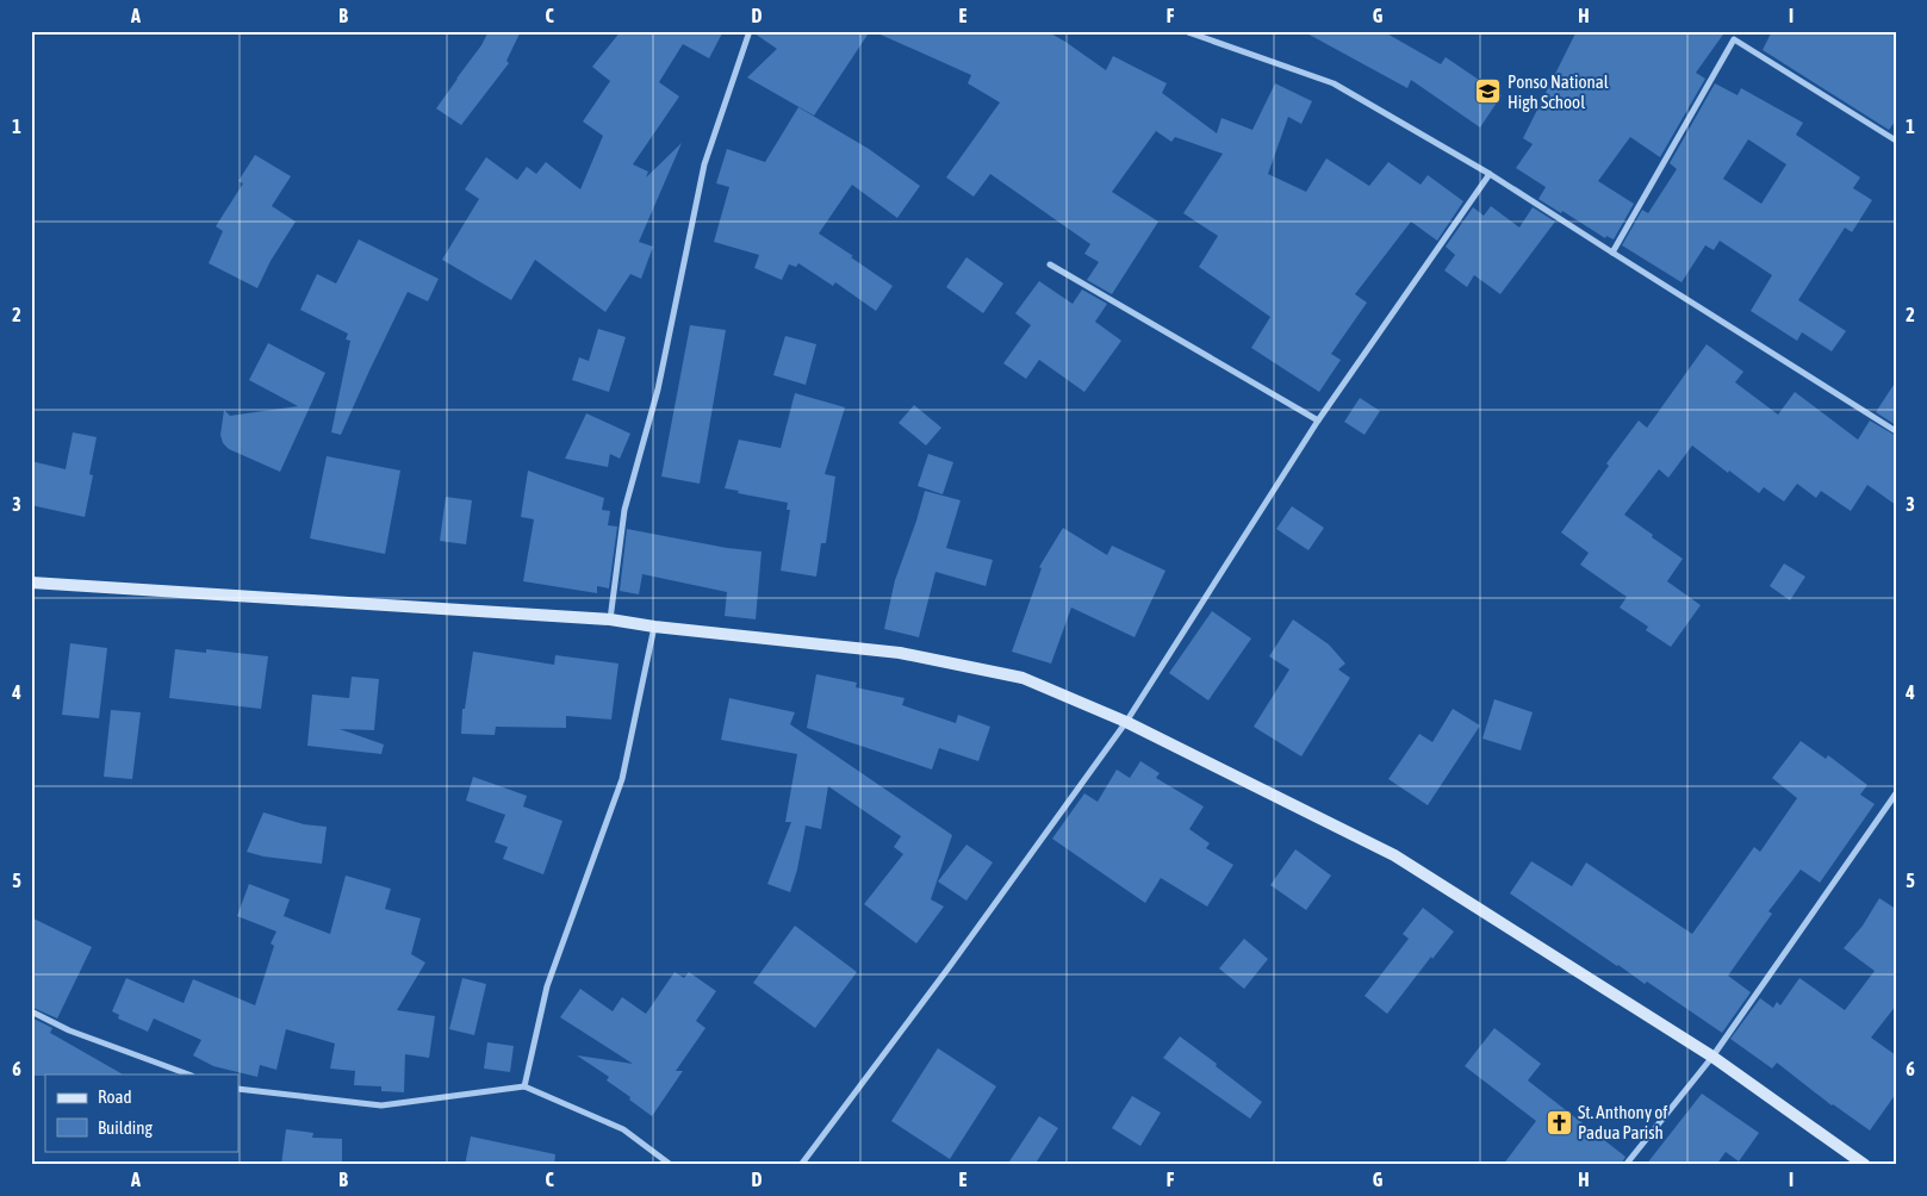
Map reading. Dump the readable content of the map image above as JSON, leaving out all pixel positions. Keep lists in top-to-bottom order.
{
  "places": {
    "school or university": ["Ponso National High School"],
    "church": ["St. Anthony of Padua Parish"]
  },
  "legend": ["Road", "Building"],
  "grid": {
    "columns": [
      "A",
      "B",
      "C",
      "D",
      "E",
      "F",
      "G",
      "H",
      "I"
    ],
    "rows": [
      "1",
      "2",
      "3",
      "4",
      "5",
      "6"
    ]
  }
}
